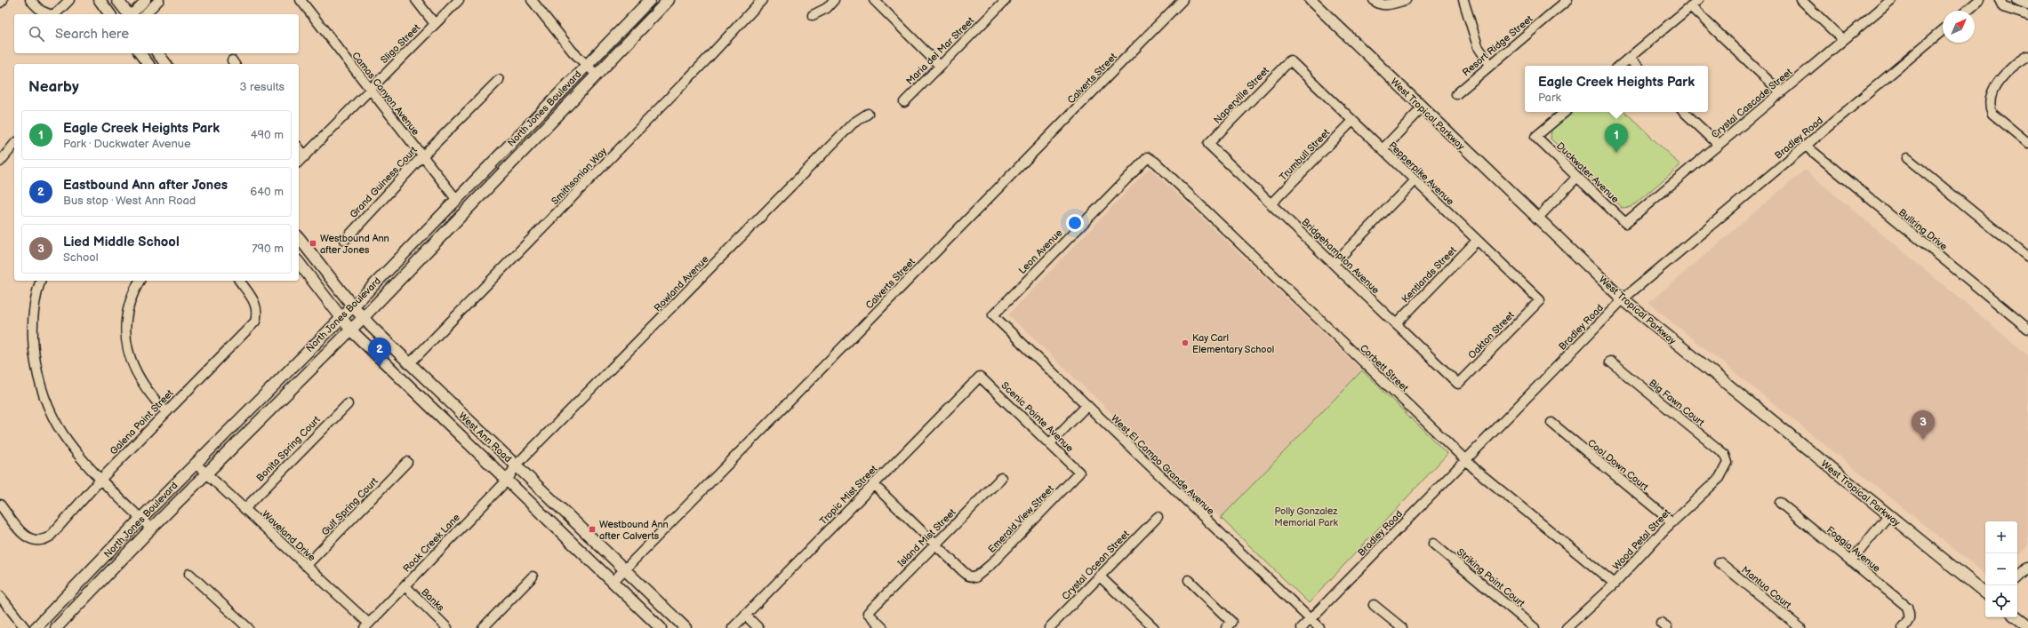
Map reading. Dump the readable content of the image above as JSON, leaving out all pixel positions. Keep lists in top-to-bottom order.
{
  "streets": {
    "main road": ["North Jones Boulevard", "West Tropical Parkway", "West Ann Road"],
    "street": [
      "Sligo Street",
      "Resort Ridge Street",
      "Maria del Mar Street",
      "Calverts Street",
      "Camas Canyon Avenue",
      "Naperville Street",
      "Crystal Cascade Street",
      "Bradley Road",
      "Trumbull Street",
      "Duckwater Avenue",
      "Pepperpike Avenue",
      "Smithsonian Way",
      "Grand Guiness Court",
      "Bullring Drive",
      "Leon Avenue",
      "Bridgehampton Avenue",
      "Kentlands Street",
      "Rowland Avenue",
      "Oakton Street",
      "Corbett Street",
      "Big Fawn Court",
      "Scenic Pointe Avenue",
      "Galena Point Street",
      "Bonita Spring Court",
      "West El Campo Grande Avenue",
      "Cool Down Court",
      "Tropic Mist Street",
      "Gulf Spring Court",
      "Emerald View Street",
      "Waveland Drive",
      "Island Mist Street",
      "Wood Petal Street",
      "Rock Creek Lane",
      "Foggia Avenue",
      "Crystal Ocean Street",
      "Striking Point Court",
      "Mantua Court",
      "Banks"
    ]
  },
  "crossings": [
    ["Sligo Street", "Camas Canyon Avenue"],
    ["Calverts Street", "West Ann Road"],
    ["Camas Canyon Avenue", "North Jones Boulevard"],
    ["Camas Canyon Avenue", "Grand Guiness Court"],
    ["Naperville Street", "Pepperpike Avenue"],
    ["Naperville Street", "Bridgehampton Avenue"],
    ["Crystal Cascade Street", "Duckwater Avenue"],
    ["North Jones Boulevard", "West Ann Road"],
    ["North Jones Boulevard", "Waveland Drive"],
    ["West Tropical Parkway", "Bradley Road"],
    ["Bradley Road", "Bullring Drive"],
    ["Bradley Road", "Corbett Street"],
    ["Bradley Road", "West El Campo Grande Avenue"],
    ["Trumbull Street", "Pepperpike Avenue"],
    ["Trumbull Street", "Bridgehampton Avenue"],
    ["Pepperpike Avenue", "Kentlands Street"],
    ["Pepperpike Avenue", "Oakton Street"],
    ["Smithsonian Way", "West Ann Road"],
    ["Leon Avenue", "Corbett Street"],
    ["Leon Avenue", "West El Campo Grande Avenue"],
    ["Bridgehampton Avenue", "Kentlands Street"],
    ["Bridgehampton Avenue", "Oakton Street"],
    ["Rowland Avenue", "West Ann Road"],
    ["Rowland Avenue", "Rock Creek Lane"],
    ["Corbett Street", "Wood Petal Street"],
    ["Big Fawn Court", "Wood Petal Street"],
    ["Scenic Pointe Avenue", "Tropic Mist Street"],
    ["Scenic Pointe Avenue", "Emerald View Street"],
    ["West Ann Road", "Rock Creek Lane"],
    ["Bonita Spring Court", "Waveland Drive"],
    ["Cool Down Court", "Wood Petal Street"],
    ["Gulf Spring Court", "Waveland Drive"],
    ["Emerald View Street", "Island Mist Street"],
    ["Waveland Drive", "Rock Creek Lane"],
    ["Rock Creek Lane", "Banks"]
  ],
  "parks": ["Polly Gonzalez Memorial Park"],
  "places": {
    "transit": ["Westbound Ann after Jones", "Westbound Ann after Calverts"],
    "other": ["Kay Carl Elementary School"]
  },
  "north": "top right",
  "page": {
    "search": "Search here",
    "heading": ["Nearby", "3 results"],
    "popup": ["Eagle Creek Heights Park", "Park"],
    "list": [
      {
        "mark": "1",
        "name": "Eagle Creek Heights Park",
        "note": "Park · Duckwater Avenue",
        "value": "490 m"
      },
      {
        "mark": "2",
        "name": "Eastbound Ann after Jones",
        "note": "Bus stop · West Ann Road",
        "value": "640 m"
      },
      {
        "mark": "3",
        "name": "Lied Middle School",
        "note": "School",
        "value": "790 m"
      }
    ],
    "pins": ["1", "2", "3"],
    "map_buttons": ["+", "−"]
  }
}
